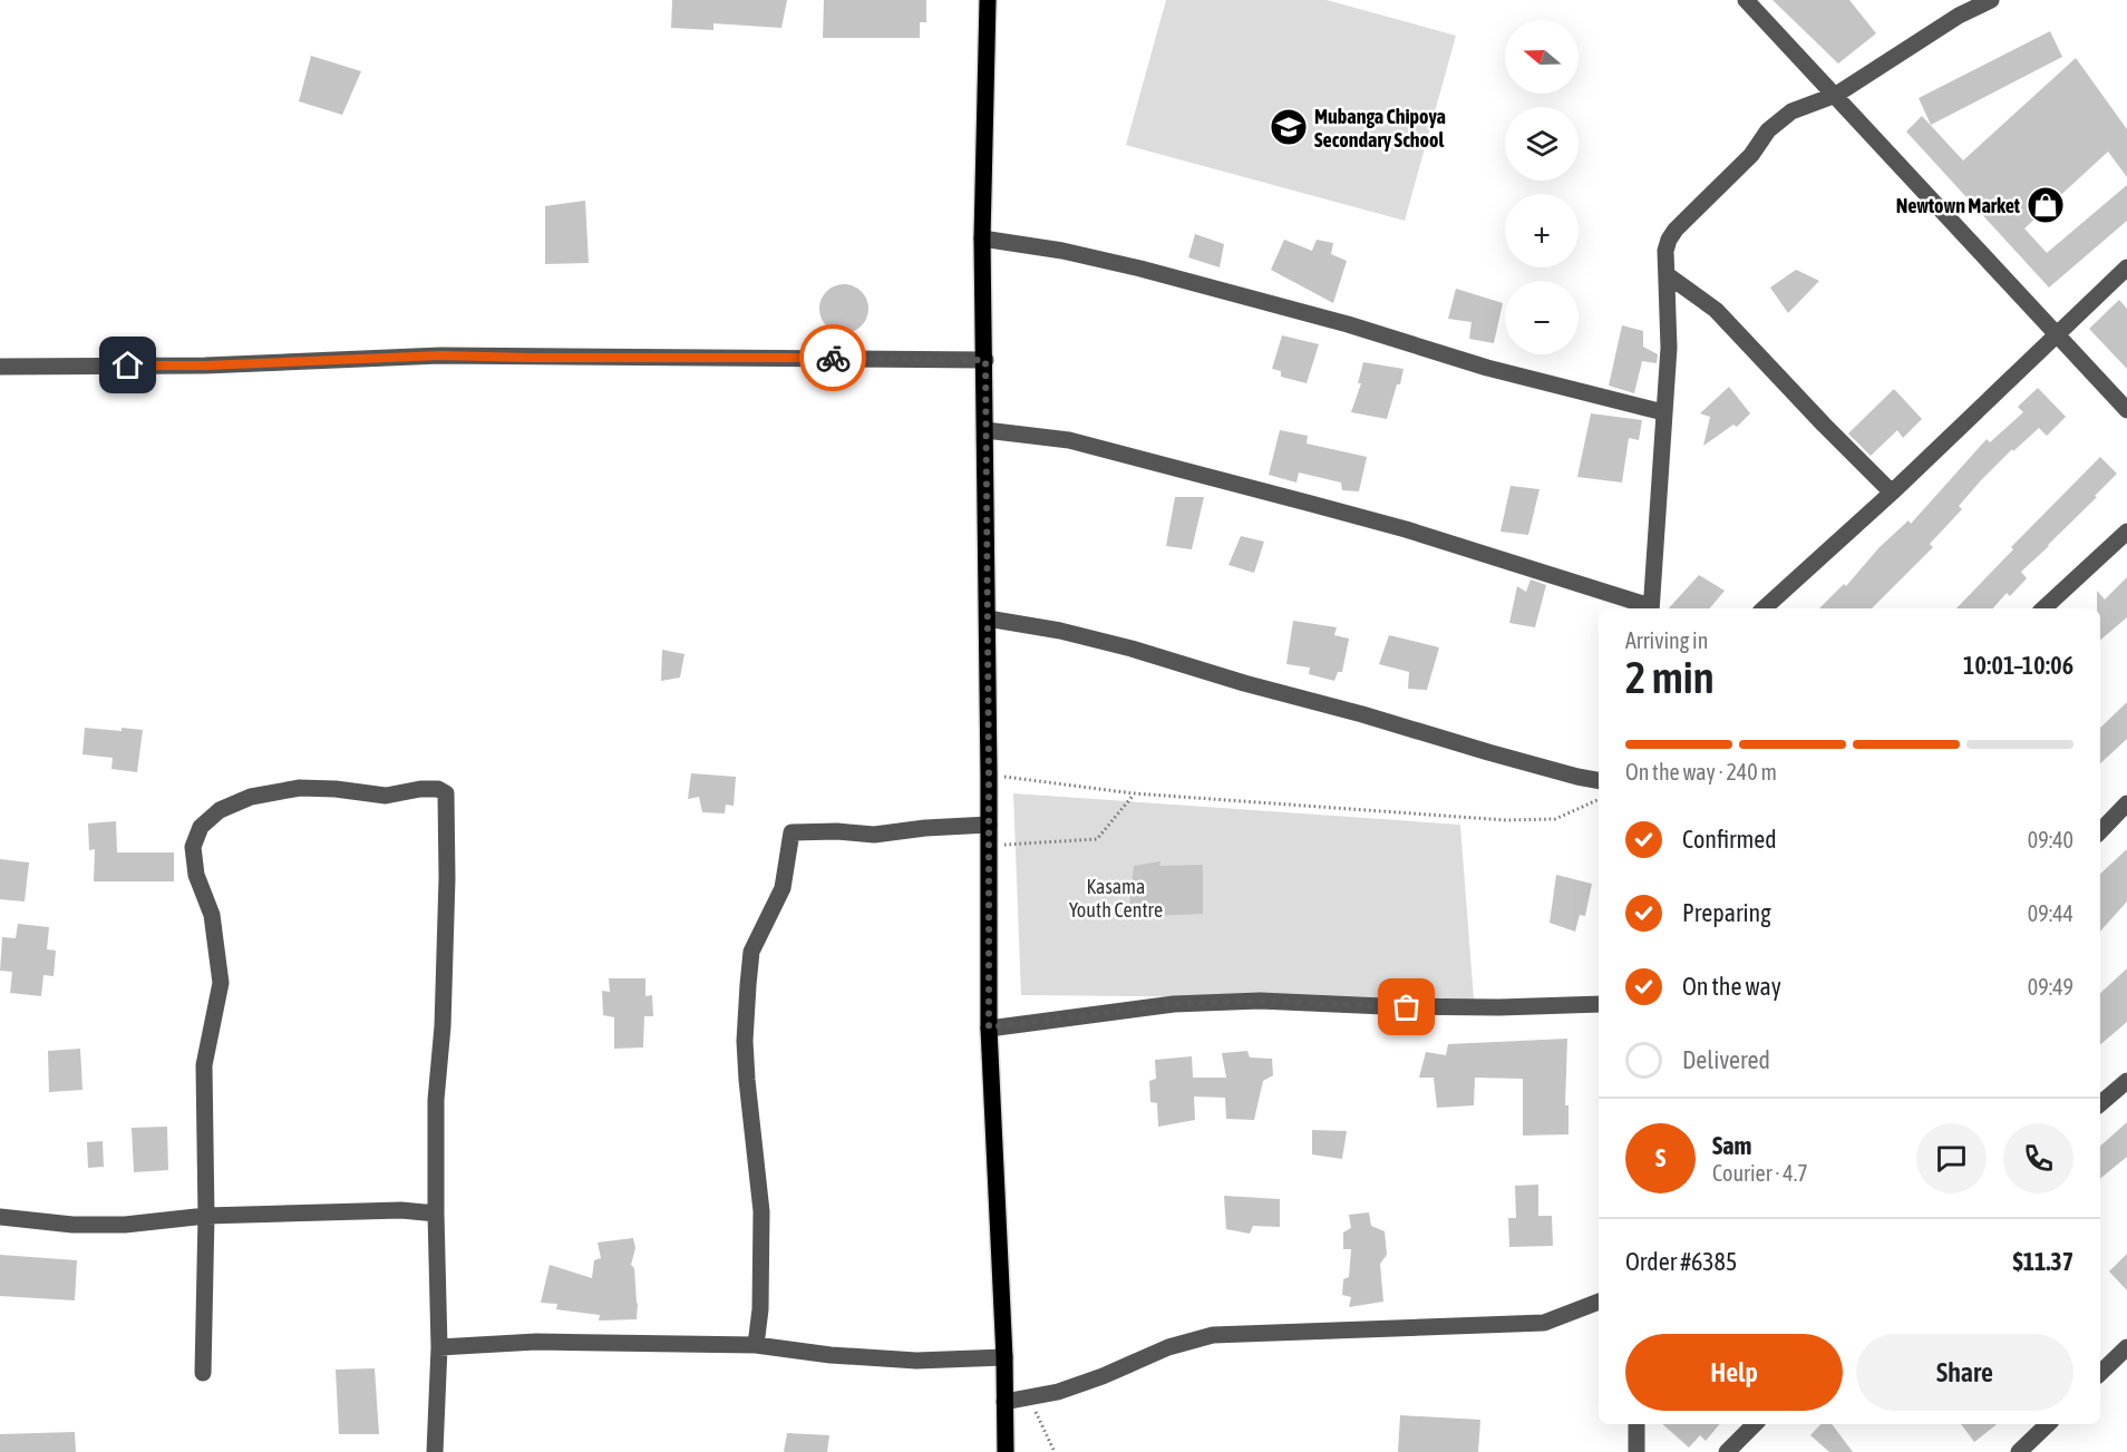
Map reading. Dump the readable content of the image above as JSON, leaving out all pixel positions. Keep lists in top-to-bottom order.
{
  "parks": ["Kasama Youth Centre"],
  "places": {
    "school or university": ["Mubanga Chipoya Secondary School"],
    "shop": ["Newtown Market"]
  },
  "north": "left",
  "page": {
    "map_buttons": ["+", "−"],
    "heading": ["2 min", "Arriving in", "10:01–10:06"],
    "panel": [
      "Sam",
      "Courier · 4.7",
      "Order #6385",
      "$11.37"
    ],
    "bar": "On the way · 240 m",
    "list": [
      ["Confirmed", "09:40"],
      ["Preparing", "09:44"],
      ["On the way", "09:49"],
      "Delivered"
    ],
    "round": "S",
    "buttons": ["Help", "Share"]
  }
}
